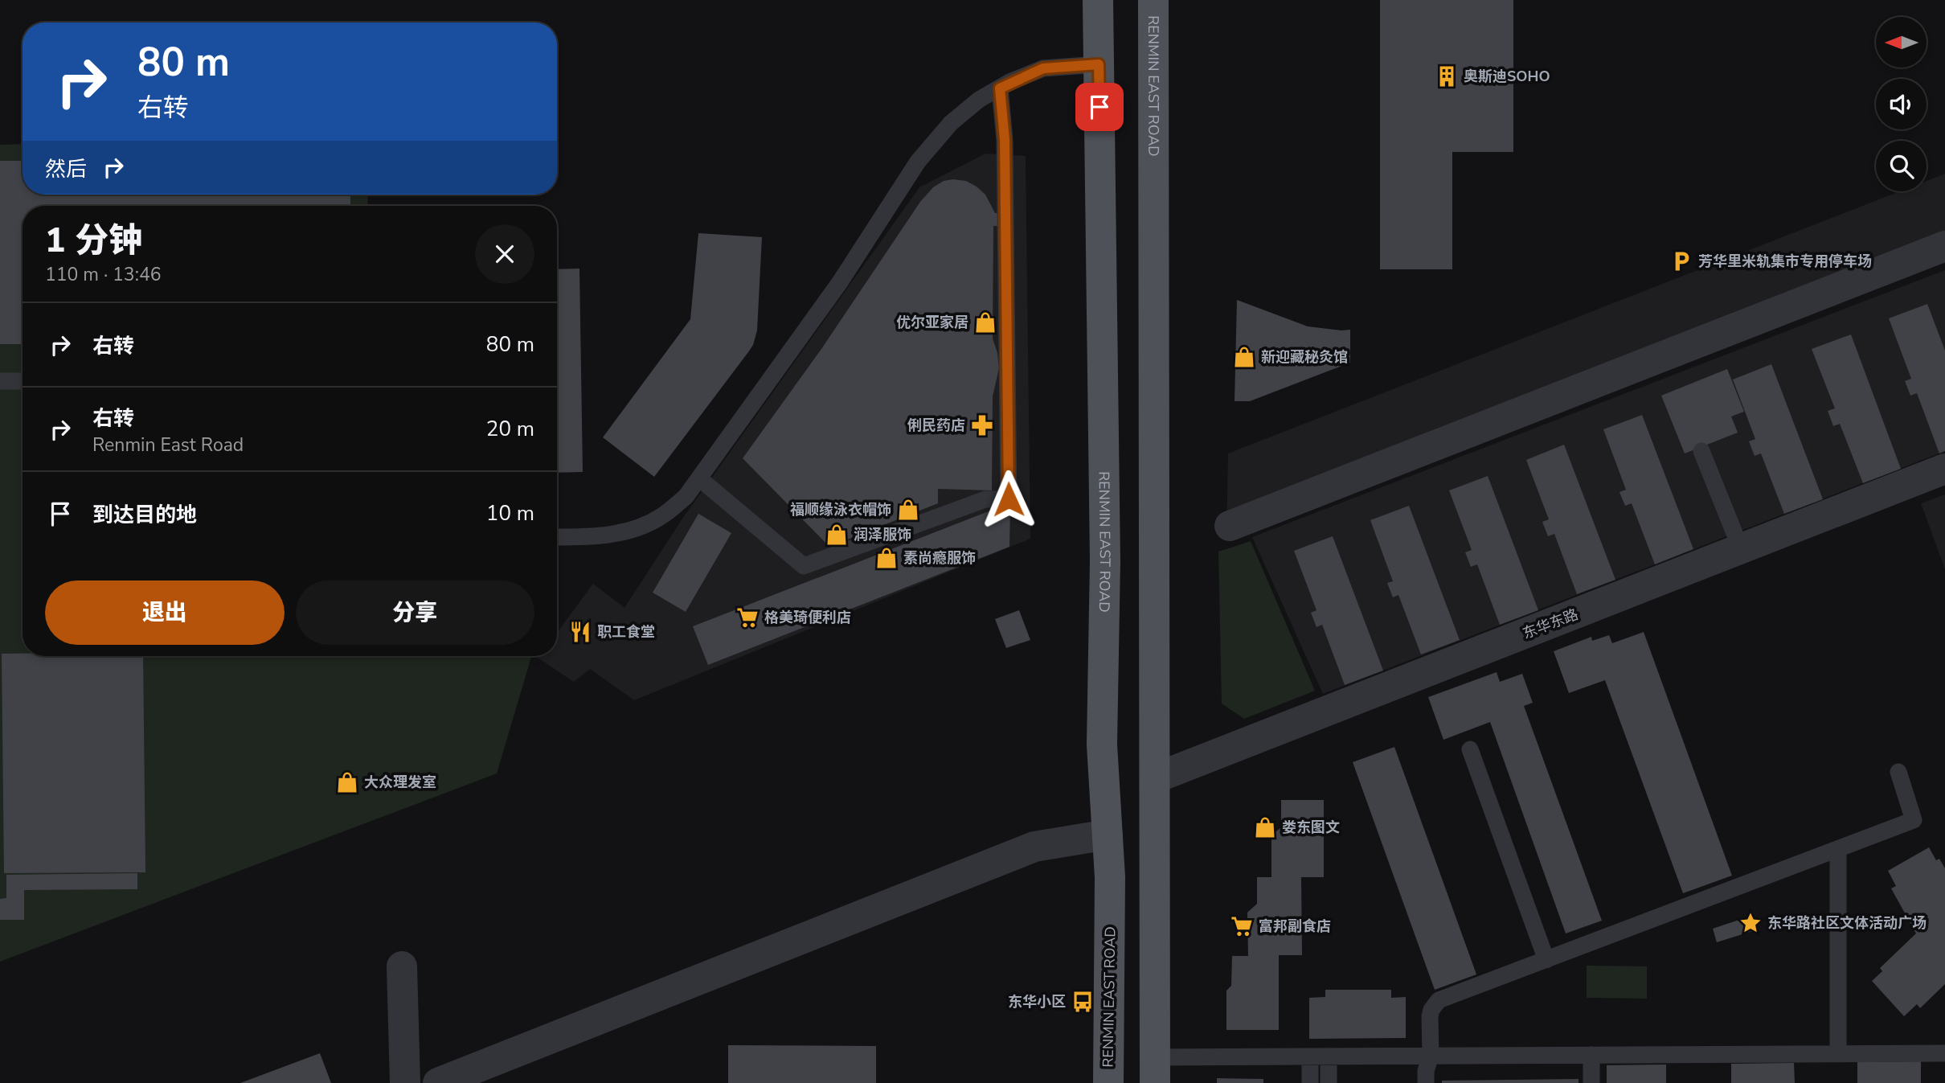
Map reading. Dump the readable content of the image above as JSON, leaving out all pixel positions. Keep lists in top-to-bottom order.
{
  "streets": {
    "main road": ["RENMIN EAST ROAD"],
    "street": ["东华东路"]
  },
  "crossings": [
    ["RENMIN EAST ROAD", "东华东路"]
  ],
  "places": {
    "building": ["奥斯迪SOHO"],
    "parking": ["芳华里米轨集市专用停车场"],
    "shop": [
      "优尔亚家居",
      "新迎藏秘灸馆",
      "福顺缘泳衣帽饰",
      "润泽服饰",
      "素尚瘾服饰",
      "大众理发室",
      "娄东图文"
    ],
    "pharmacy": ["俐民药店"],
    "supermarket": ["格美琦便利店", "富邦副食店"],
    "restaurant": ["职工食堂"],
    "place": ["东华路社区文体活动广场"],
    "bus stop": ["东华小区"]
  },
  "north": "left",
  "page": {
    "turn": ["80 m", "右转"],
    "then": "然后",
    "heading": ["1 分钟", "110 m · 13:46"],
    "list": [
      {
        "name": "右转",
        "value": "80 m"
      },
      {
        "name": "右转",
        "note": "Renmin East Road",
        "value": "20 m"
      },
      {
        "name": "到达目的地",
        "value": "10 m"
      }
    ],
    "buttons": ["退出", "分享"]
  }
}
